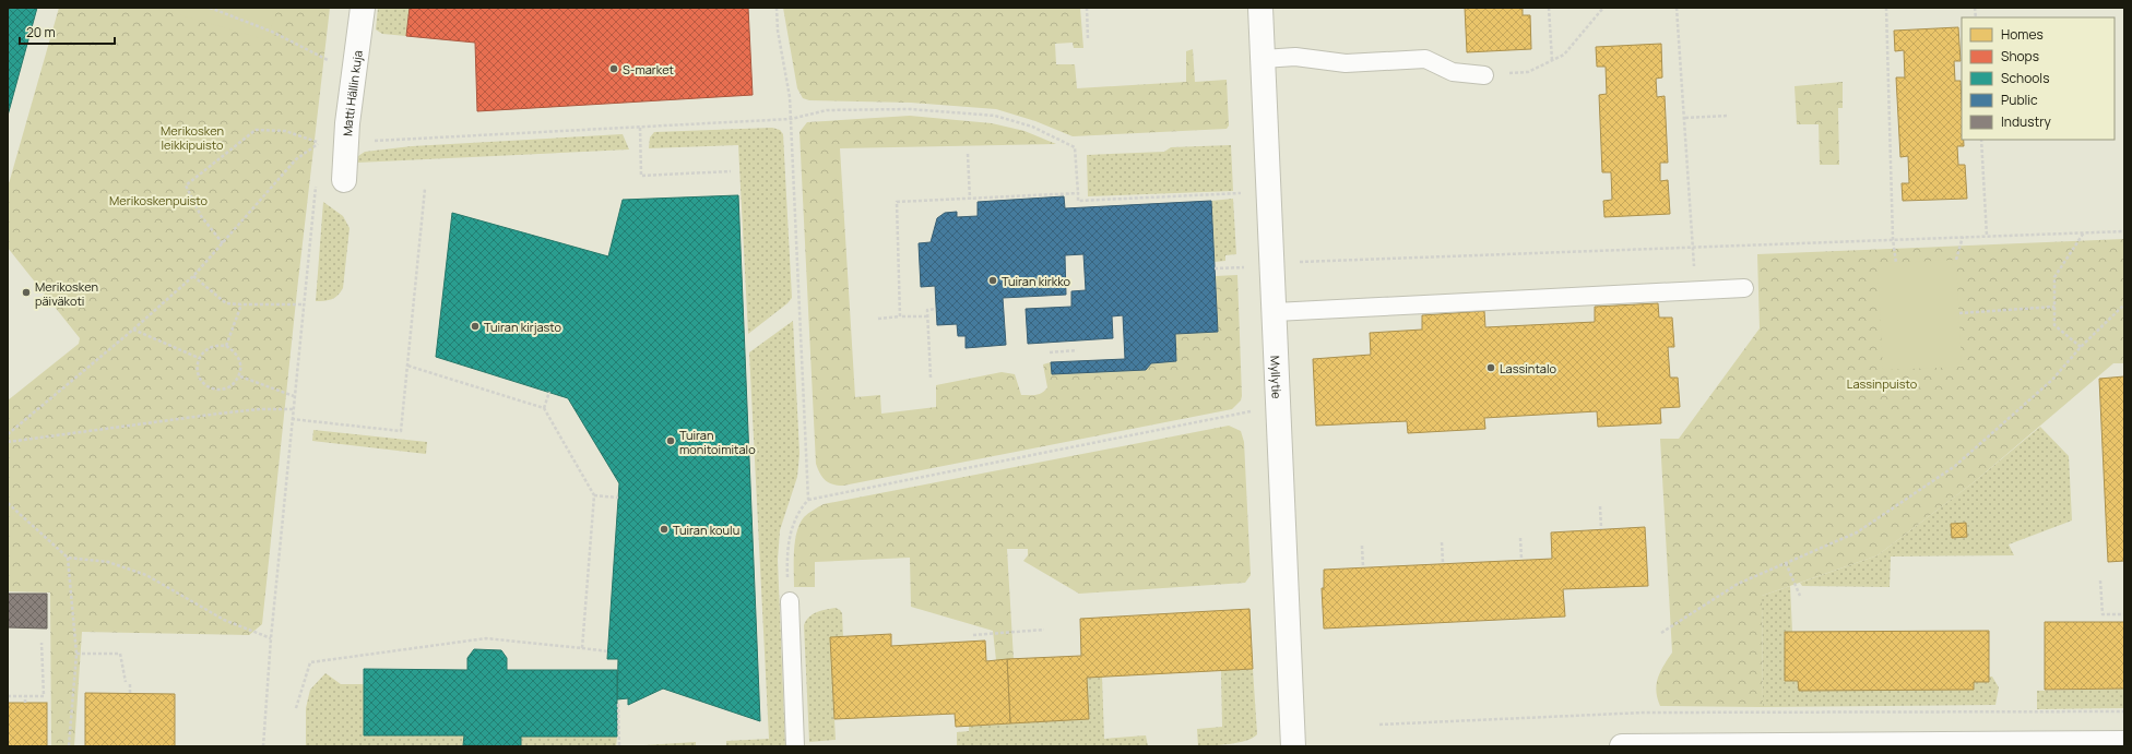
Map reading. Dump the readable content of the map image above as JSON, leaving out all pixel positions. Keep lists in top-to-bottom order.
{
  "streets": {
    "street": ["Matti Hällin kuja", "Myllytie"]
  },
  "parks": ["Merikosken leikkipuisto", "Merikoskenpuisto", "Lassinpuisto"],
  "places": [
    "S-market",
    "Tuiran kirkko",
    "Merikosken päiväkoti",
    "Tuiran kirjasto",
    "Lassintalo",
    "Tuiran monitoimitalo",
    "Tuiran koulu"
  ],
  "legend": [
    "Homes",
    "Shops",
    "Schools",
    "Public",
    "Industry"
  ],
  "scale_bar": "20 m"
}
